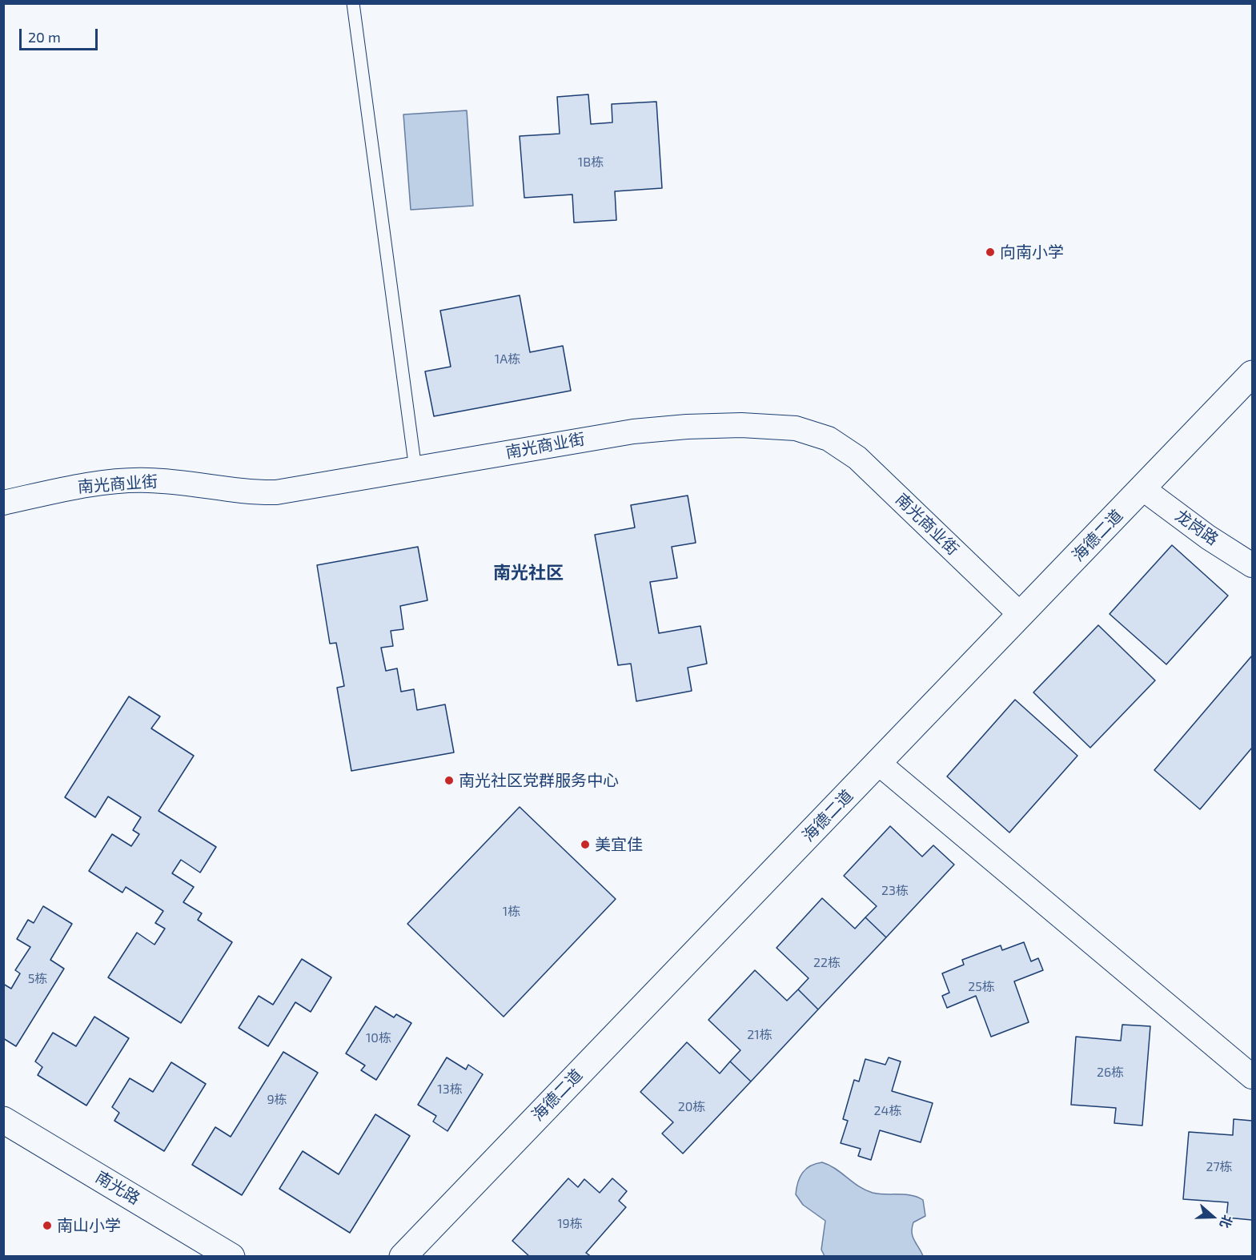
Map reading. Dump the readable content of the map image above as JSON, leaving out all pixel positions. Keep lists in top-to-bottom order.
{
  "streets": {
    "street": [
      "南光商业街",
      "龙岗路",
      "海德二道",
      "南光路"
    ]
  },
  "crossings": [
    ["南光商业街", "海德二道"],
    ["龙岗路", "海德二道"]
  ],
  "districts": ["南光社区"],
  "places": [
    "向南小学",
    "南光社区党群服务中心",
    "美宜佳",
    "南山小学"
  ],
  "house_numbers": [
    "1B栋",
    "1A栋",
    "23栋",
    "1栋",
    "22栋",
    "5栋",
    "25栋",
    "21栋",
    "10栋",
    "26栋",
    "13栋",
    "9栋",
    "20栋",
    "24栋",
    "27栋",
    "19栋"
  ],
  "scale_bar": "20 m",
  "north": "right"
}
